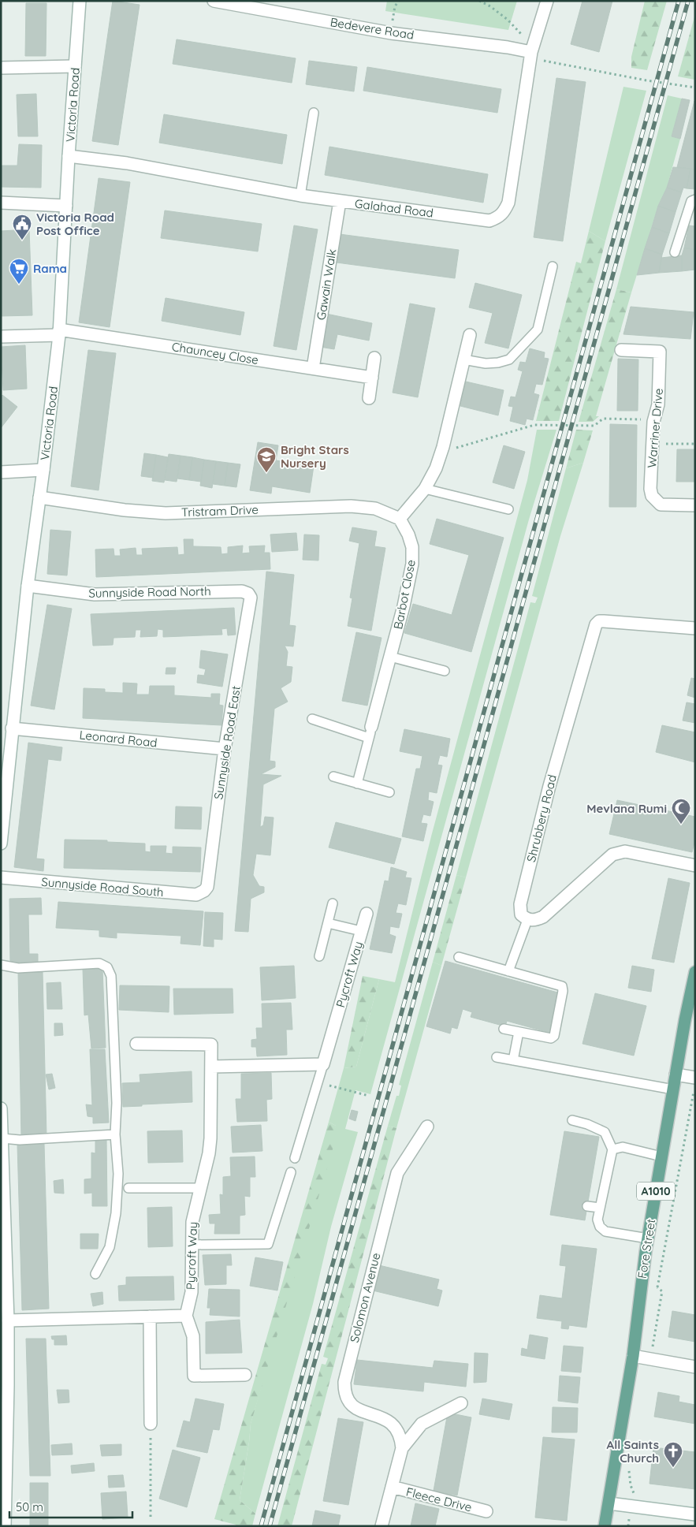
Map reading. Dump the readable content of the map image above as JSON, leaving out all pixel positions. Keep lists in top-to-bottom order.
{
  "streets": {
    "main road": ["A1010", "Fore Street"],
    "street": [
      "Bedevere Road",
      "Victoria Road",
      "Galahad Road",
      "Gawain Walk",
      "Chauncey Close",
      "Warriner Drive",
      "Tristram Drive",
      "Sunnyside Road North",
      "Barbot Close",
      "Leonard Road",
      "Sunnyside Road East",
      "Shrubbery Road",
      "Sunnyside Road South",
      "Pycroft Way",
      "Solomon Avenue",
      "Fleece Drive"
    ]
  },
  "crossings": [
    ["Bedevere Road", "Galahad Road"],
    ["Victoria Road", "Galahad Road"],
    ["Victoria Road", "Chauncey Close"],
    ["Victoria Road", "Tristram Drive"],
    ["Victoria Road", "Sunnyside Road North"],
    ["Victoria Road", "Leonard Road"],
    ["Galahad Road", "Gawain Walk"],
    ["Gawain Walk", "Chauncey Close"],
    ["Tristram Drive", "Barbot Close"],
    ["Sunnyside Road North", "Sunnyside Road East"],
    ["Leonard Road", "Sunnyside Road East"],
    ["Sunnyside Road East", "Sunnyside Road South"]
  ],
  "places": {
    "public building": ["Victoria Road Post Office"],
    "supermarket": ["Rama"],
    "school or university": ["Bright Stars Nursery"],
    "mosque": ["Mevlana Rumi"],
    "church": ["All Saints Church"]
  },
  "scale_bar": "50 m"
}
